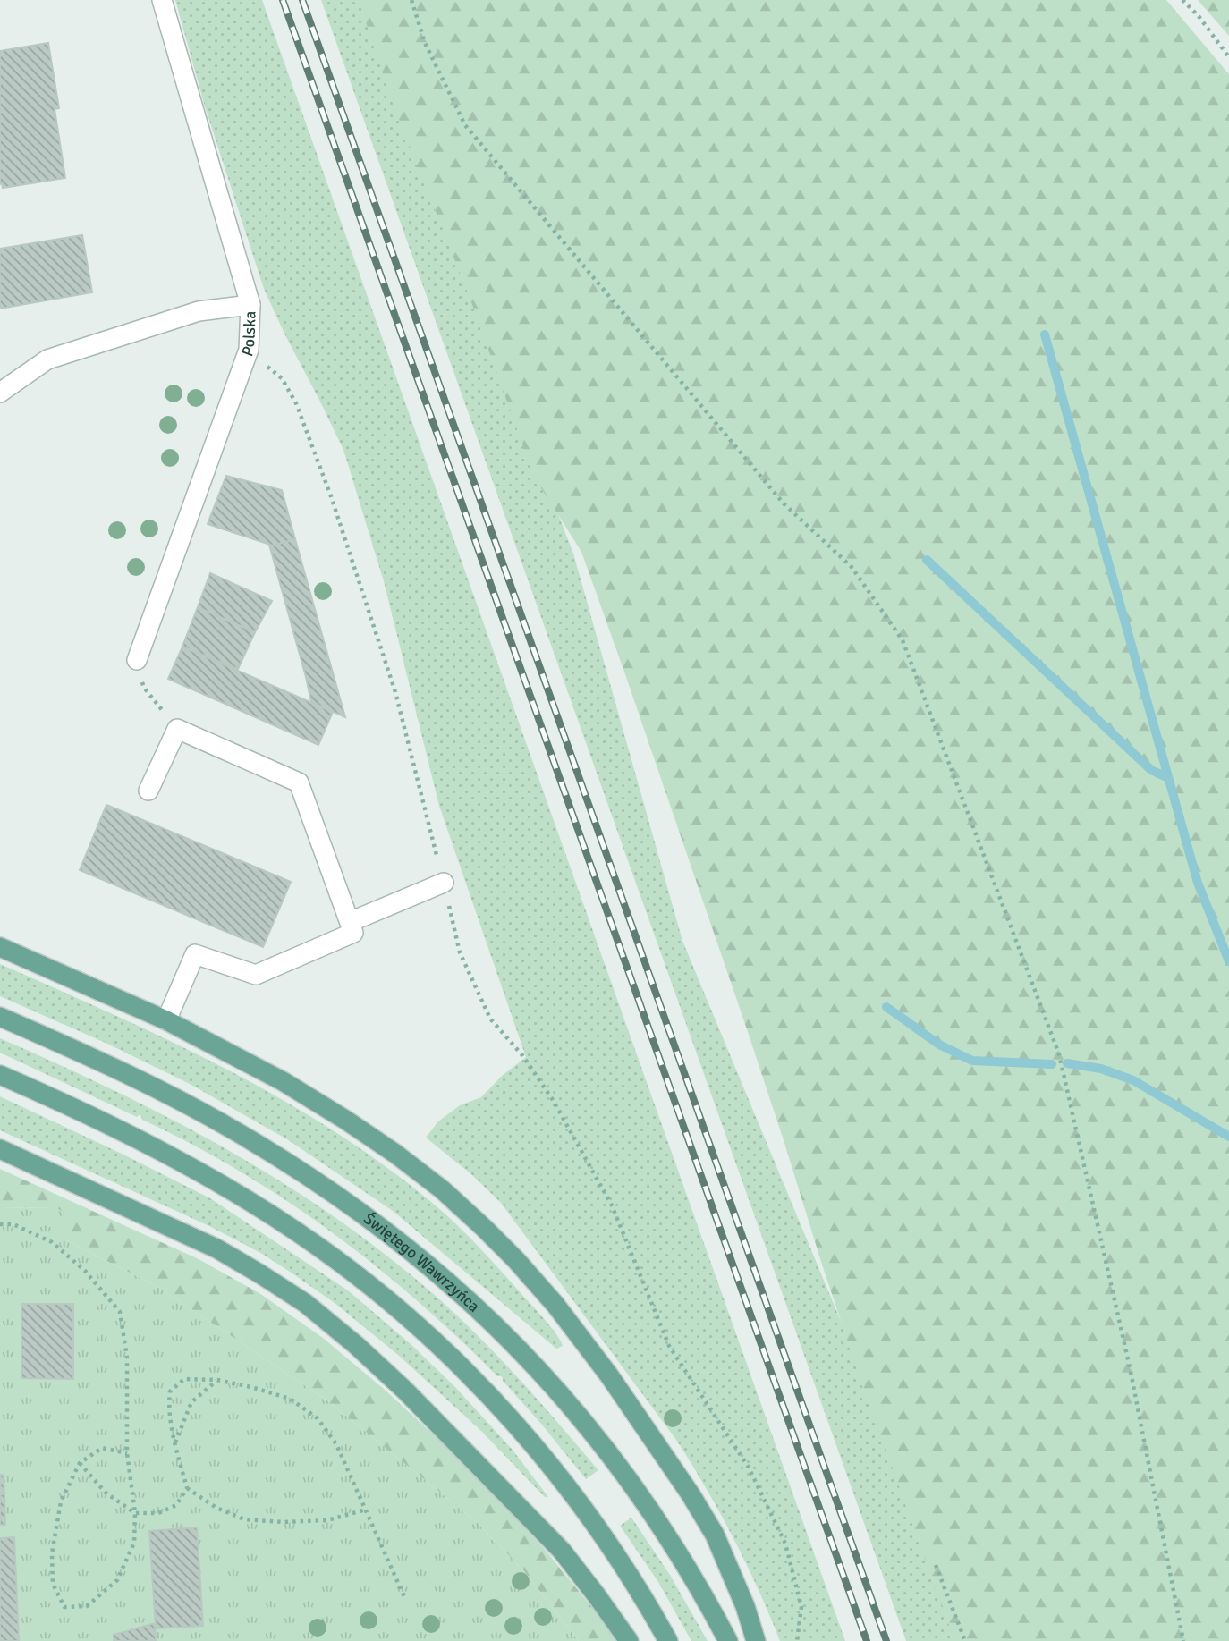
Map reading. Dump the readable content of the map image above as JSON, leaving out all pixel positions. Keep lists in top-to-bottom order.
{
  "streets": {
    "main road": ["Świętego Wawrzyńca"],
    "street": ["Polska"]
  }
}
